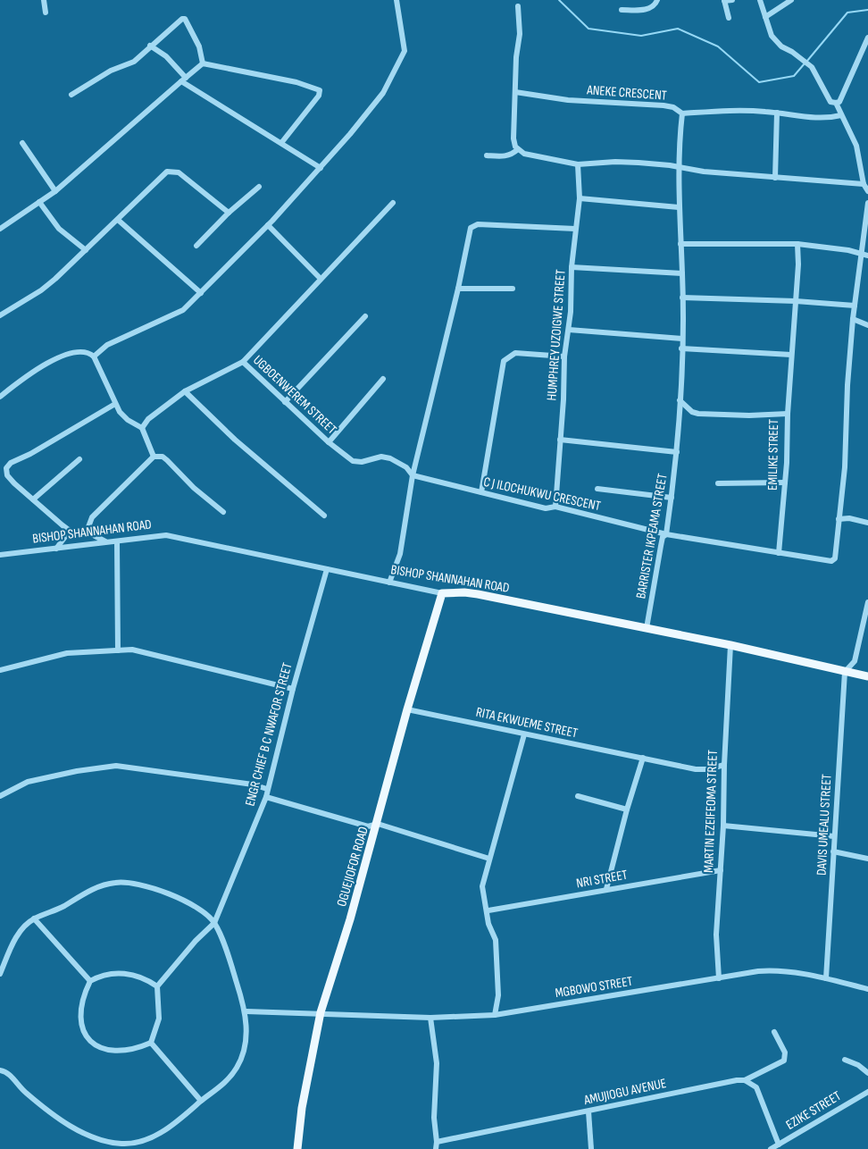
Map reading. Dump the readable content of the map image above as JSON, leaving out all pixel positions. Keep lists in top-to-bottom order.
{
  "streets": {
    "main road": ["BISHOP SHANNAHAN ROAD", "OGUEJIOFOR ROAD"],
    "street": [
      "ANEKE CRESCENT",
      "HUMPHREY UZOIGWE STREET",
      "UGBOENWEREM STREET",
      "EMILIKE STREET",
      "C J ILOCHUKWU CRESCENT",
      "BARRISTER IKPEAMA STREET",
      "RITA EKWUEME STREET",
      "ENGR CHIEF B C NWAFOR STREET",
      "MARTIN EZEIFEOMA STREET",
      "DAVIS UMEALU STREET",
      "NRI STREET",
      "MGBOWO STREET",
      "AMUJIOGU AVENUE",
      "EZIKE STREET"
    ]
  },
  "crossings": [
    ["HUMPHREY UZOIGWE STREET", "C J ILOCHUKWU CRESCENT"],
    ["UGBOENWEREM STREET", "C J ILOCHUKWU CRESCENT"],
    ["EMILIKE STREET", "C J ILOCHUKWU CRESCENT"],
    ["EMILIKE STREET", "BARRISTER IKPEAMA STREET"],
    ["C J ILOCHUKWU CRESCENT", "BARRISTER IKPEAMA STREET"],
    ["BISHOP SHANNAHAN ROAD", "BARRISTER IKPEAMA STREET"],
    ["BISHOP SHANNAHAN ROAD", "ENGR CHIEF B C NWAFOR STREET"],
    ["BISHOP SHANNAHAN ROAD", "MARTIN EZEIFEOMA STREET"],
    ["BISHOP SHANNAHAN ROAD", "DAVIS UMEALU STREET"],
    ["BISHOP SHANNAHAN ROAD", "OGUEJIOFOR ROAD"],
    ["RITA EKWUEME STREET", "MARTIN EZEIFEOMA STREET"],
    ["RITA EKWUEME STREET", "OGUEJIOFOR ROAD"],
    ["MARTIN EZEIFEOMA STREET", "NRI STREET"],
    ["MARTIN EZEIFEOMA STREET", "MGBOWO STREET"],
    ["DAVIS UMEALU STREET", "MGBOWO STREET"],
    ["OGUEJIOFOR ROAD", "MGBOWO STREET"]
  ]
}
